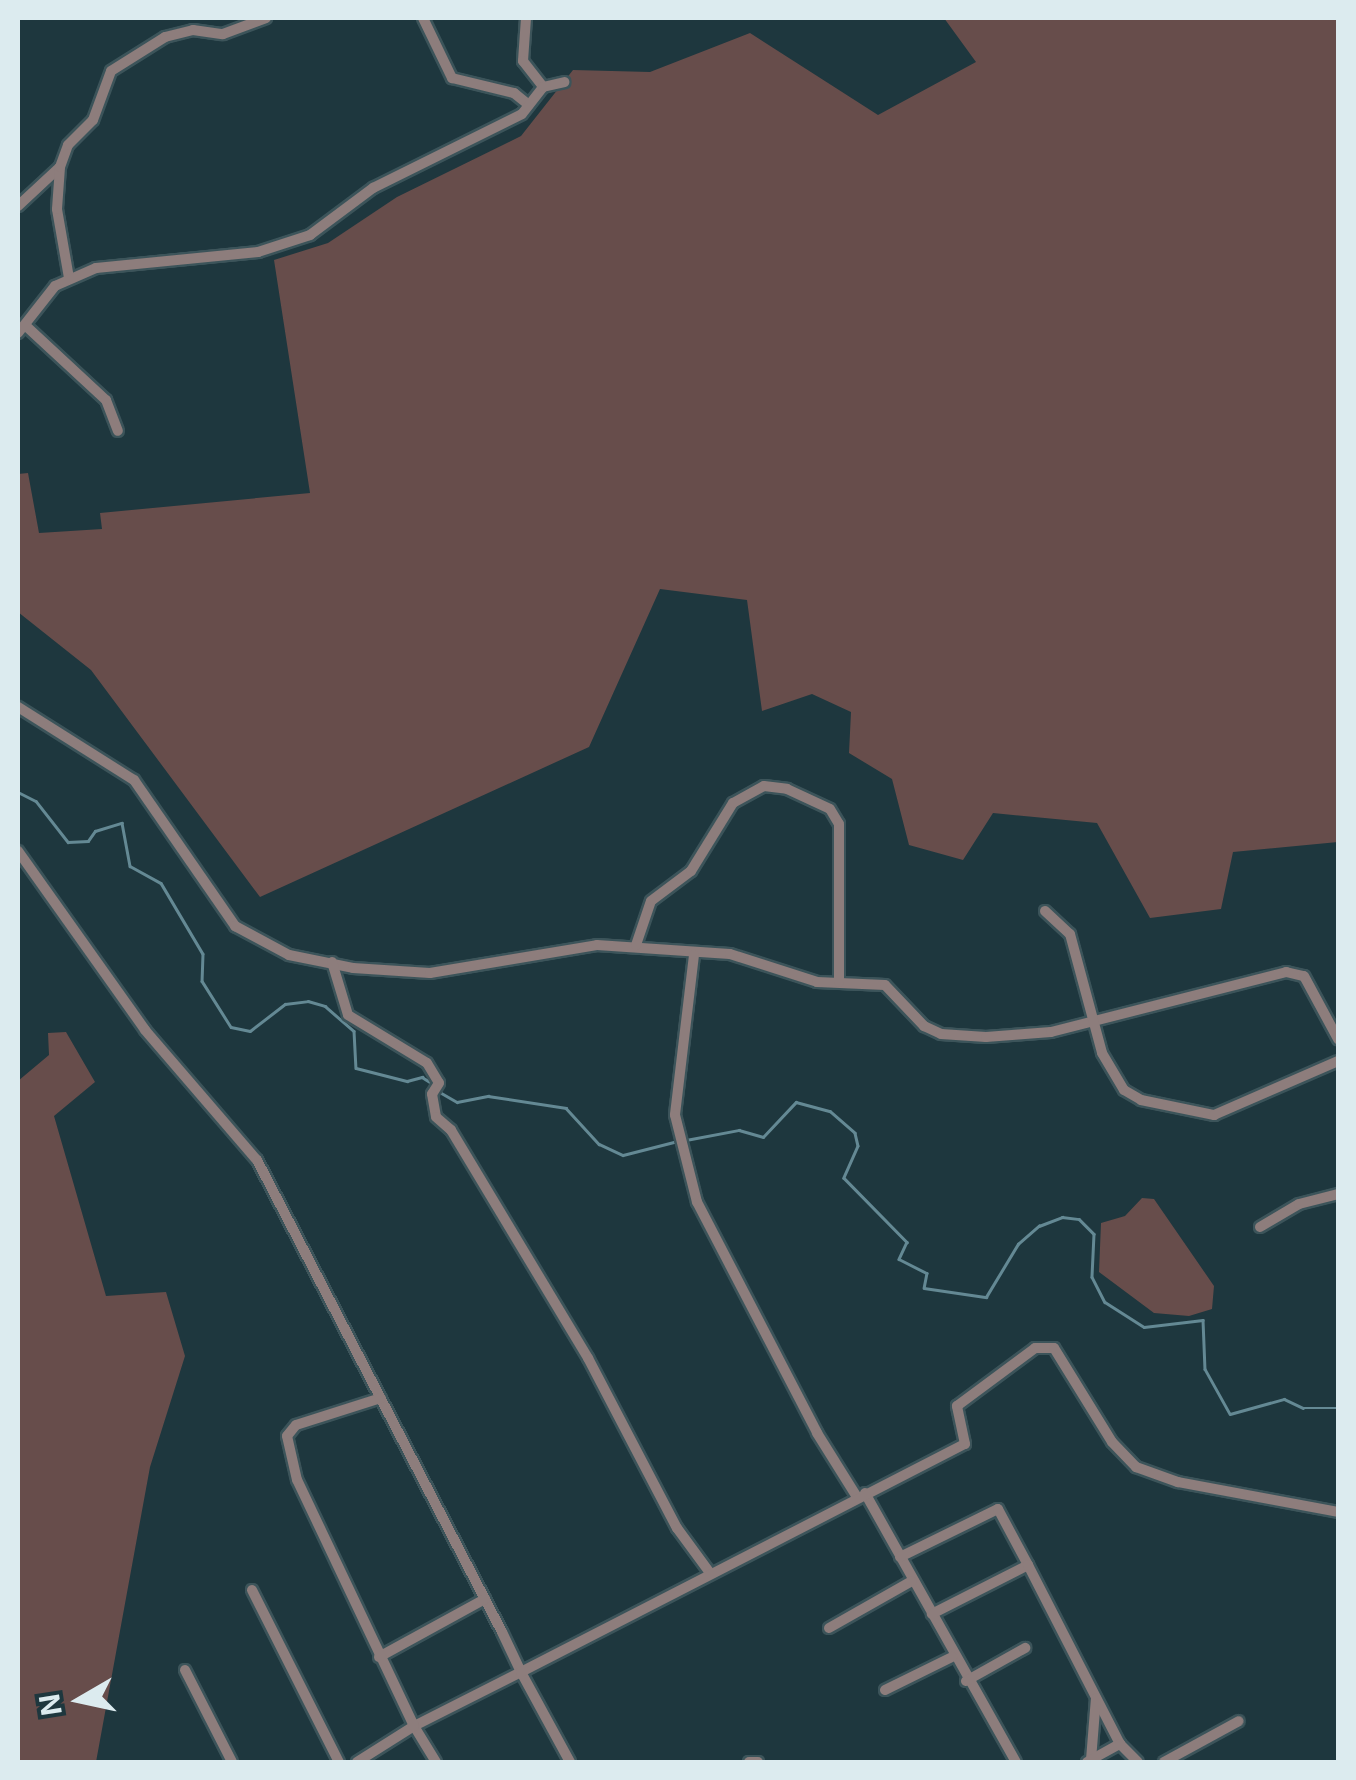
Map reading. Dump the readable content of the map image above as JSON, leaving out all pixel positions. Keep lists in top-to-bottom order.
{
  "north": "left"
}
